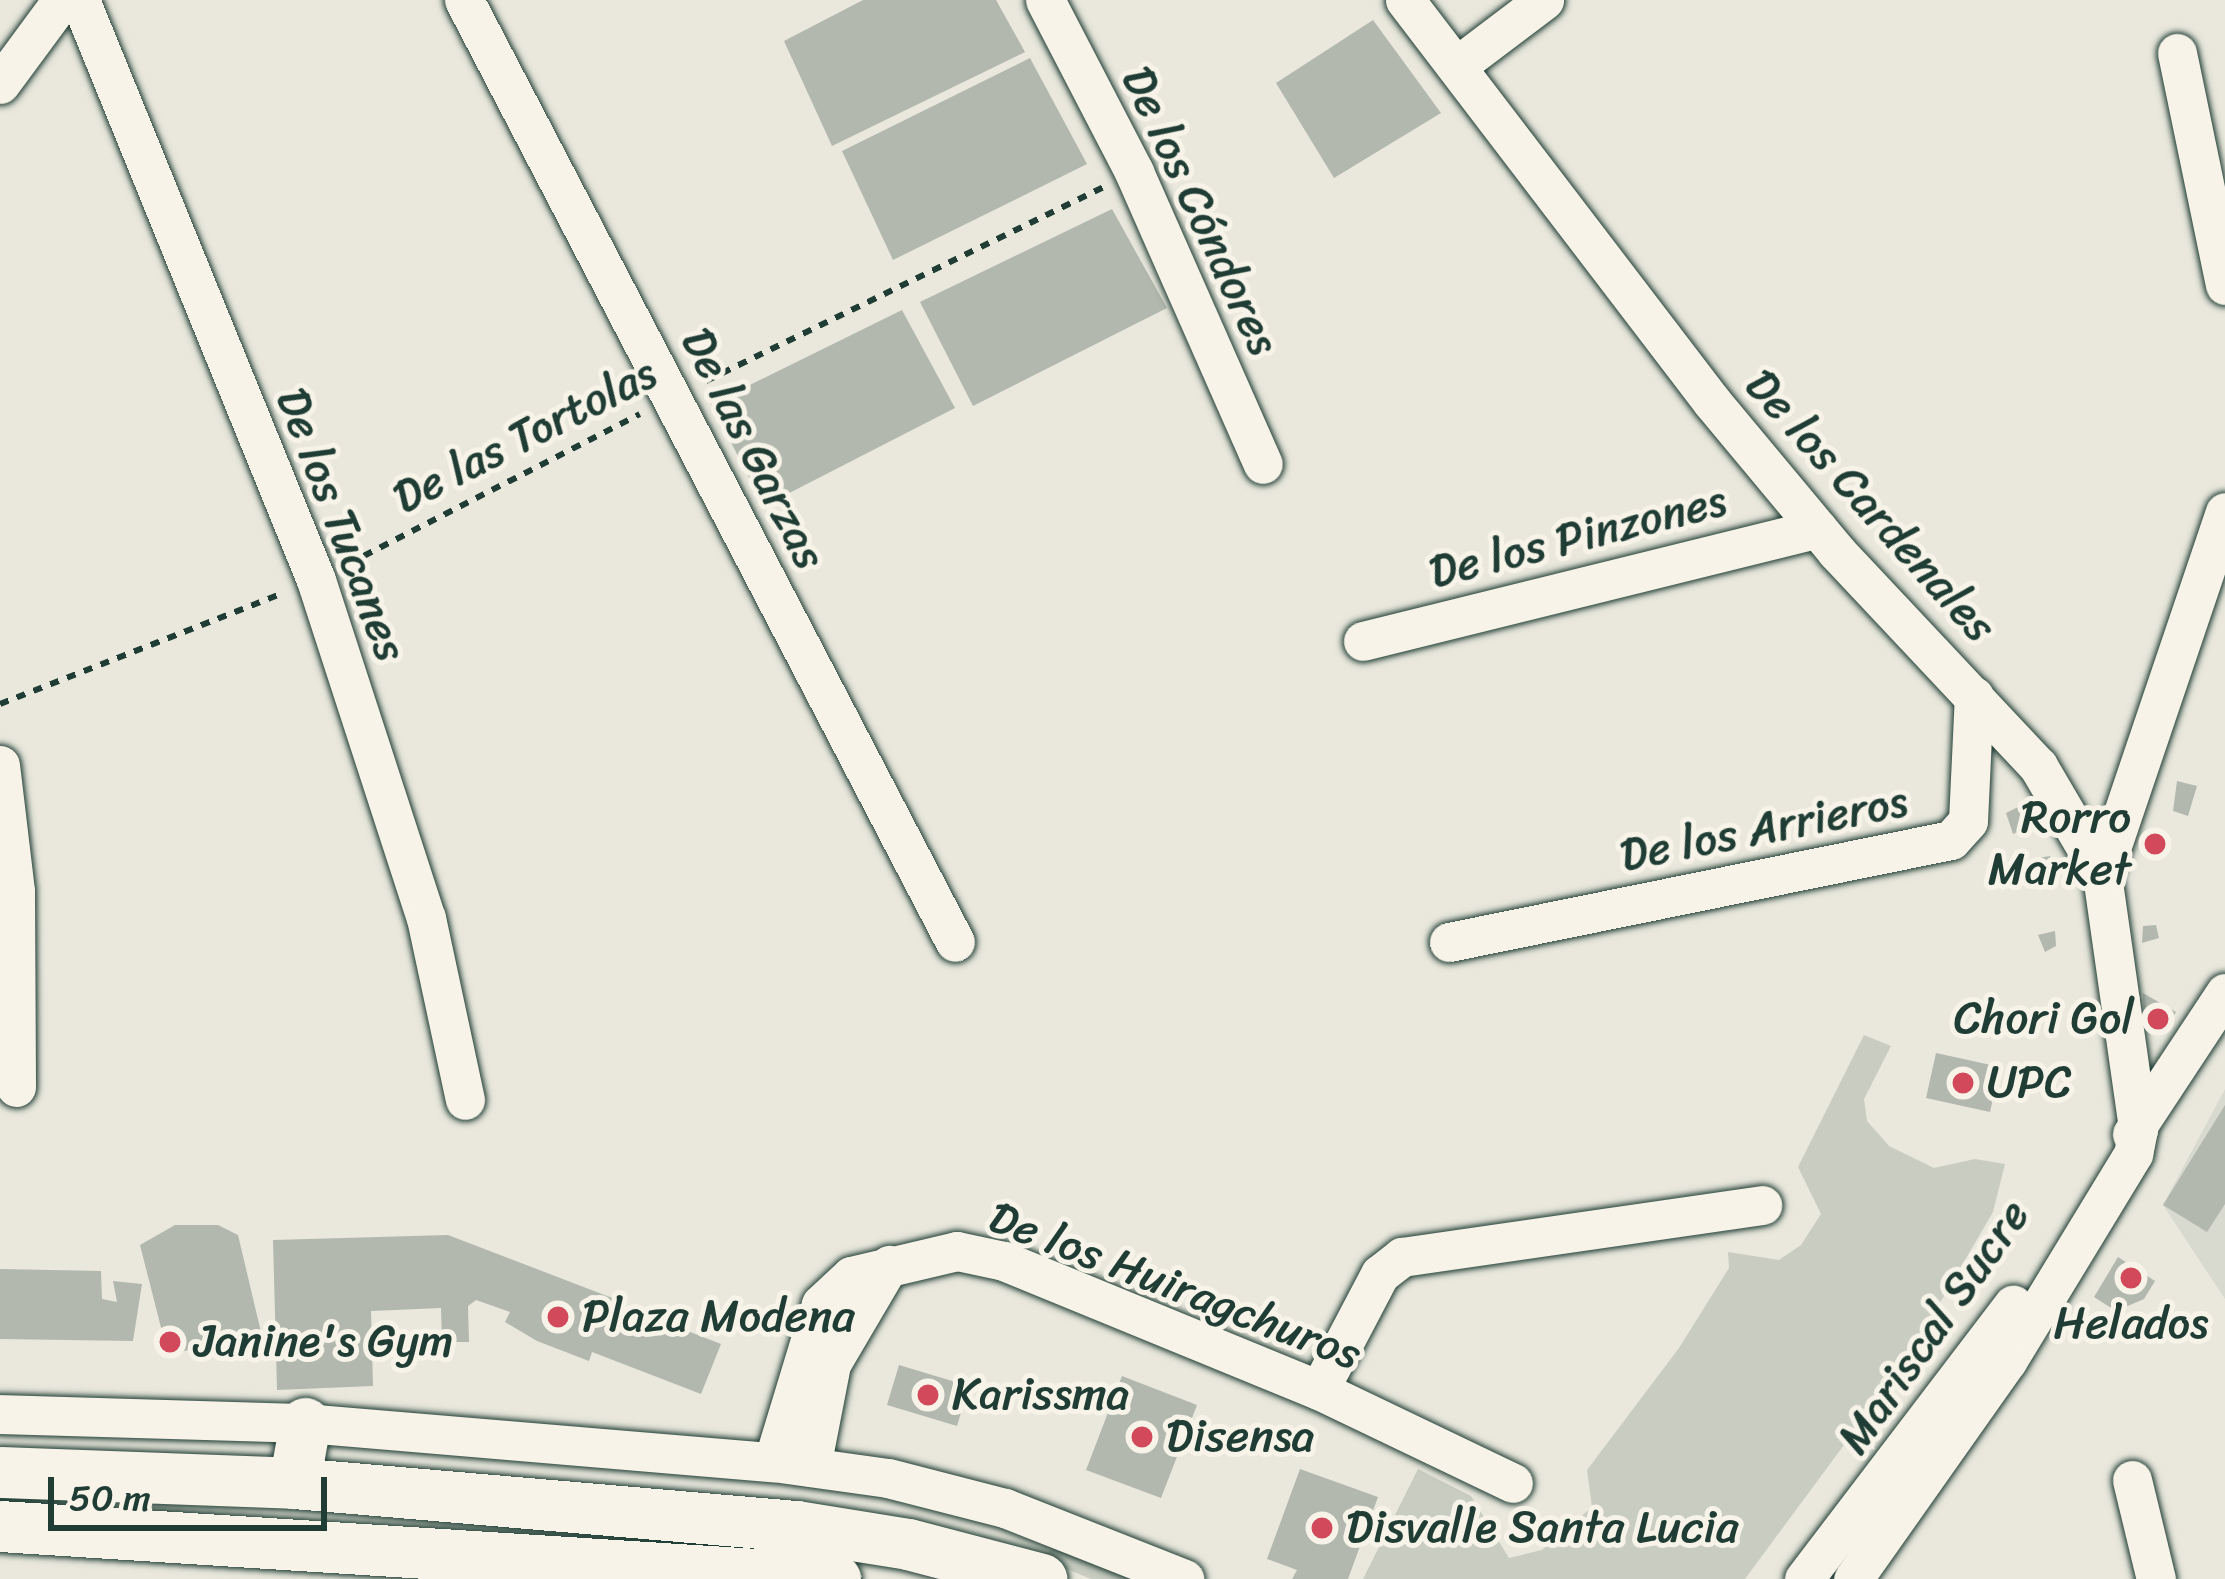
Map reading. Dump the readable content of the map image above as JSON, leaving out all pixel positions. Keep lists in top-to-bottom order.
{
  "streets": {
    "street": [
      "De los Cóndores",
      "De las Garzas",
      "De los Cardenales",
      "De los Tucanes",
      "De los Pinzones",
      "De los Arrieros",
      "De los Huiragchuros",
      "Mariscal Sucre"
    ],
    "path": ["De las Tortolas"]
  },
  "crossings": [
    ["De los Cóndores", "De las Tortolas"],
    ["De las Tortolas", "De las Garzas"],
    ["De las Tortolas", "De los Tucanes"],
    ["De los Cardenales", "De los Pinzones"],
    ["De los Cardenales", "De los Arrieros"],
    ["De los Cardenales", "Mariscal Sucre"]
  ],
  "places": [
    "Rorro Market",
    "Chori Gol",
    "UPC",
    "Helados",
    "Plaza Modena",
    "Janine's Gym",
    "Karissma",
    "Disensa",
    "Disvalle Santa Lucia"
  ],
  "scale_bar": "50 m"
}
